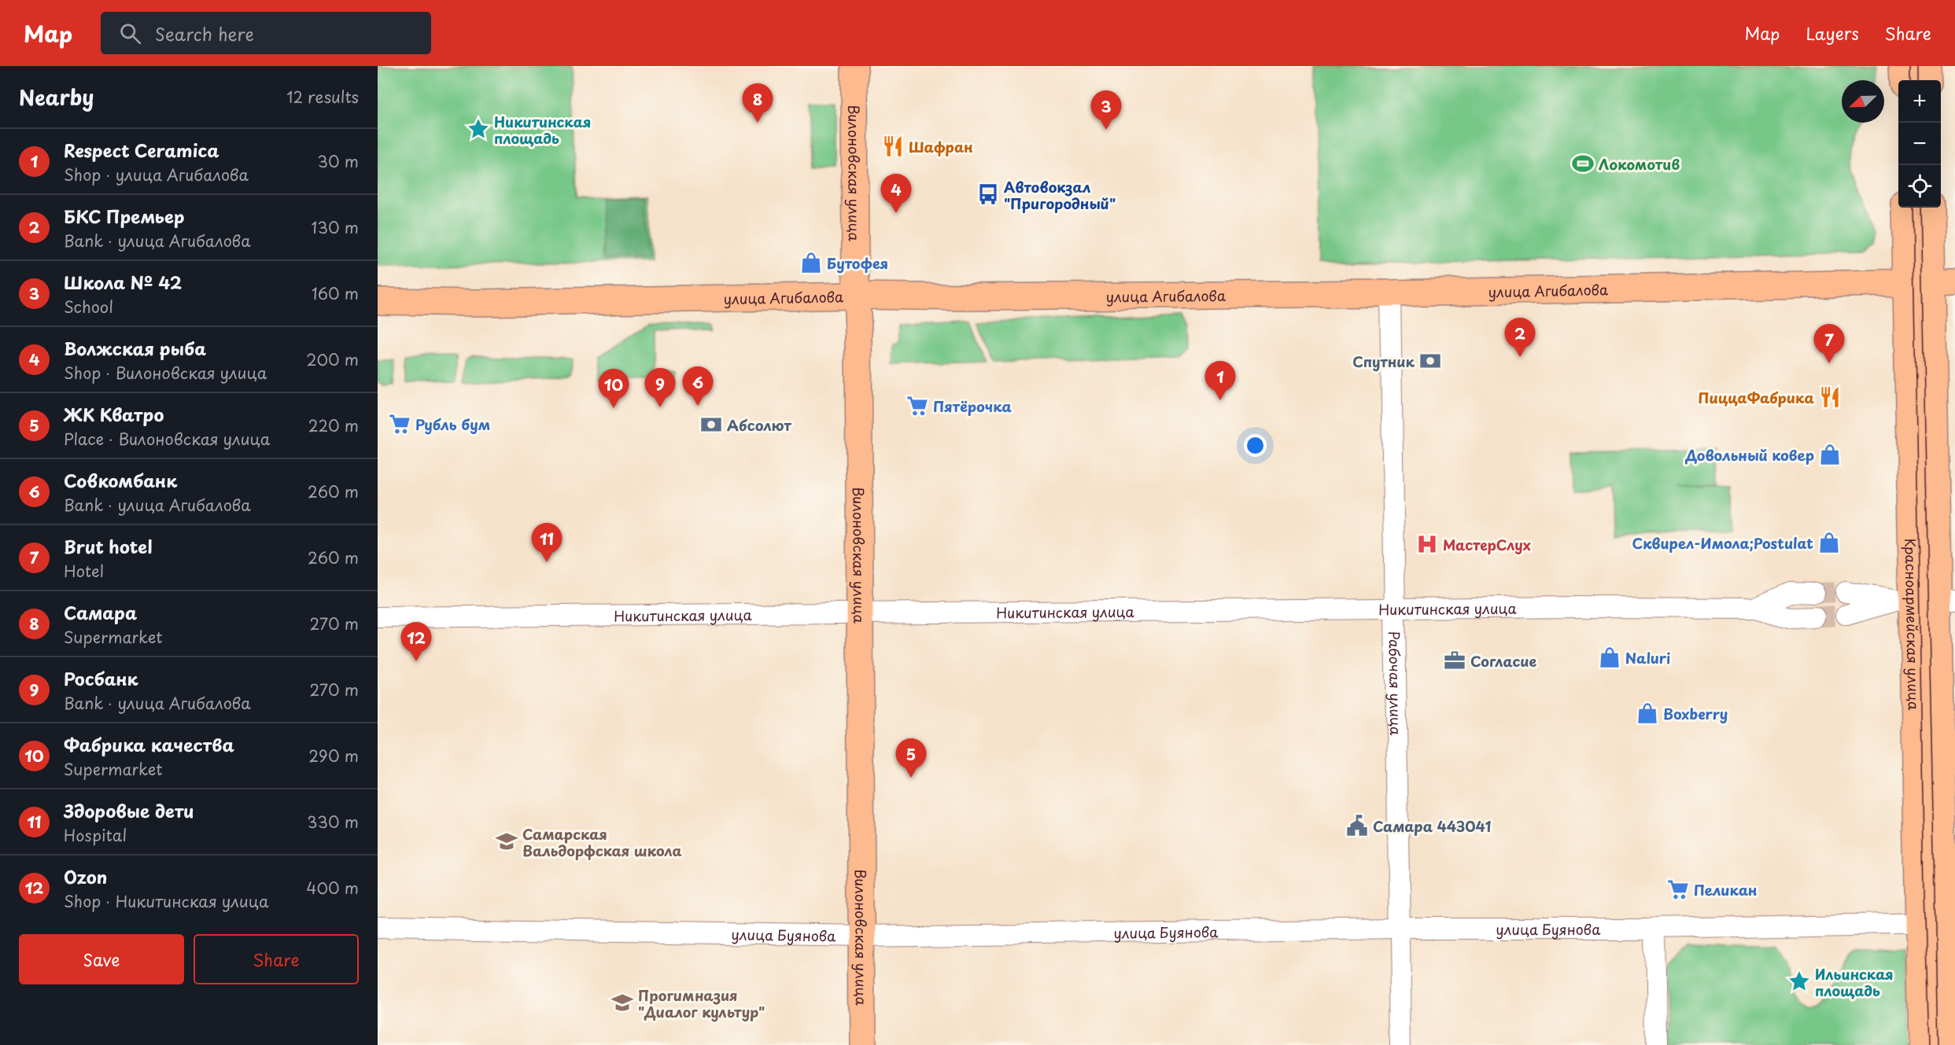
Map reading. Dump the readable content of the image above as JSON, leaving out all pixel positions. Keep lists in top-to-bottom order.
{
  "streets": {
    "main road": ["Вилоновская улица", "улица Агибалова", "Красноармейская улица"],
    "street": ["Никитинская улица", "Рабочая улица", "улица Буянова"]
  },
  "crossings": [
    ["Вилоновская улица", "улица Агибалова"],
    ["Вилоновская улица", "Никитинская улица"],
    ["Вилоновская улица", "улица Буянова"],
    ["улица Агибалова", "Красноармейская улица"],
    ["улица Агибалова", "Рабочая улица"],
    ["Никитинская улица", "Рабочая улица"],
    ["Красноармейская улица", "улица Буянова"],
    ["Рабочая улица", "улица Буянова"]
  ],
  "places": {
    "place": ["Никитинская площадь", "Ильинская площадь"],
    "restaurant": ["Шафран", "ПиццаФабрика"],
    "sports": ["Локомотив"],
    "bus stop": ["Автовокзал \"Пригородный\""],
    "shop": [
      "Бутофея",
      "Довольный ковер",
      "Сквирел-Имола;Postulat",
      "Naluri",
      "Boxberry"
    ],
    "bank": ["Спутник", "Абсолют"],
    "supermarket": ["Пятёрочка", "Рубль бум", "Пеликан"],
    "hospital": ["МастерСлух"],
    "office": ["Согласие"],
    "public building": ["Самара 443041"],
    "school or university": ["Самарская Вальдорфская школа", "Прогимназия \"Диалог культур\""]
  },
  "north": "bottom left",
  "page": {
    "header": "Map",
    "search": "Search here",
    "nav": ["Map", "Layers", "Share"],
    "heading": ["Nearby", "12 results"],
    "map_buttons": ["+", "−"],
    "pins": [
      "8",
      "3",
      "4",
      "2",
      "7",
      "1",
      "6",
      "9",
      "10",
      "11",
      "12",
      "5"
    ],
    "list": [
      {
        "mark": "1",
        "name": "Respect Ceramica",
        "note": "Shop · улица Агибалова",
        "value": "30 m"
      },
      {
        "mark": "2",
        "name": "БКС Премьер",
        "note": "Bank · улица Агибалова",
        "value": "130 m"
      },
      {
        "mark": "3",
        "name": "Школа № 42",
        "note": "School",
        "value": "160 m"
      },
      {
        "mark": "4",
        "name": "Волжская рыба",
        "note": "Shop · Вилоновская улица",
        "value": "200 m"
      },
      {
        "mark": "5",
        "name": "ЖК Кватро",
        "note": "Place · Вилоновская улица",
        "value": "220 m"
      },
      {
        "mark": "6",
        "name": "Совкомбанк",
        "note": "Bank · улица Агибалова",
        "value": "260 m"
      },
      {
        "mark": "7",
        "name": "Brut hotel",
        "note": "Hotel",
        "value": "260 m"
      },
      {
        "mark": "8",
        "name": "Самара",
        "note": "Supermarket",
        "value": "270 m"
      },
      {
        "mark": "9",
        "name": "Росбанк",
        "note": "Bank · улица Агибалова",
        "value": "270 m"
      },
      {
        "mark": "10",
        "name": "Фабрика качества",
        "note": "Supermarket",
        "value": "290 m"
      },
      {
        "mark": "11",
        "name": "Здоровые дети",
        "note": "Hospital",
        "value": "330 m"
      },
      {
        "mark": "12",
        "name": "Ozon",
        "note": "Shop · Никитинская улица",
        "value": "400 m"
      }
    ],
    "buttons": ["Save", "Share"]
  }
}
